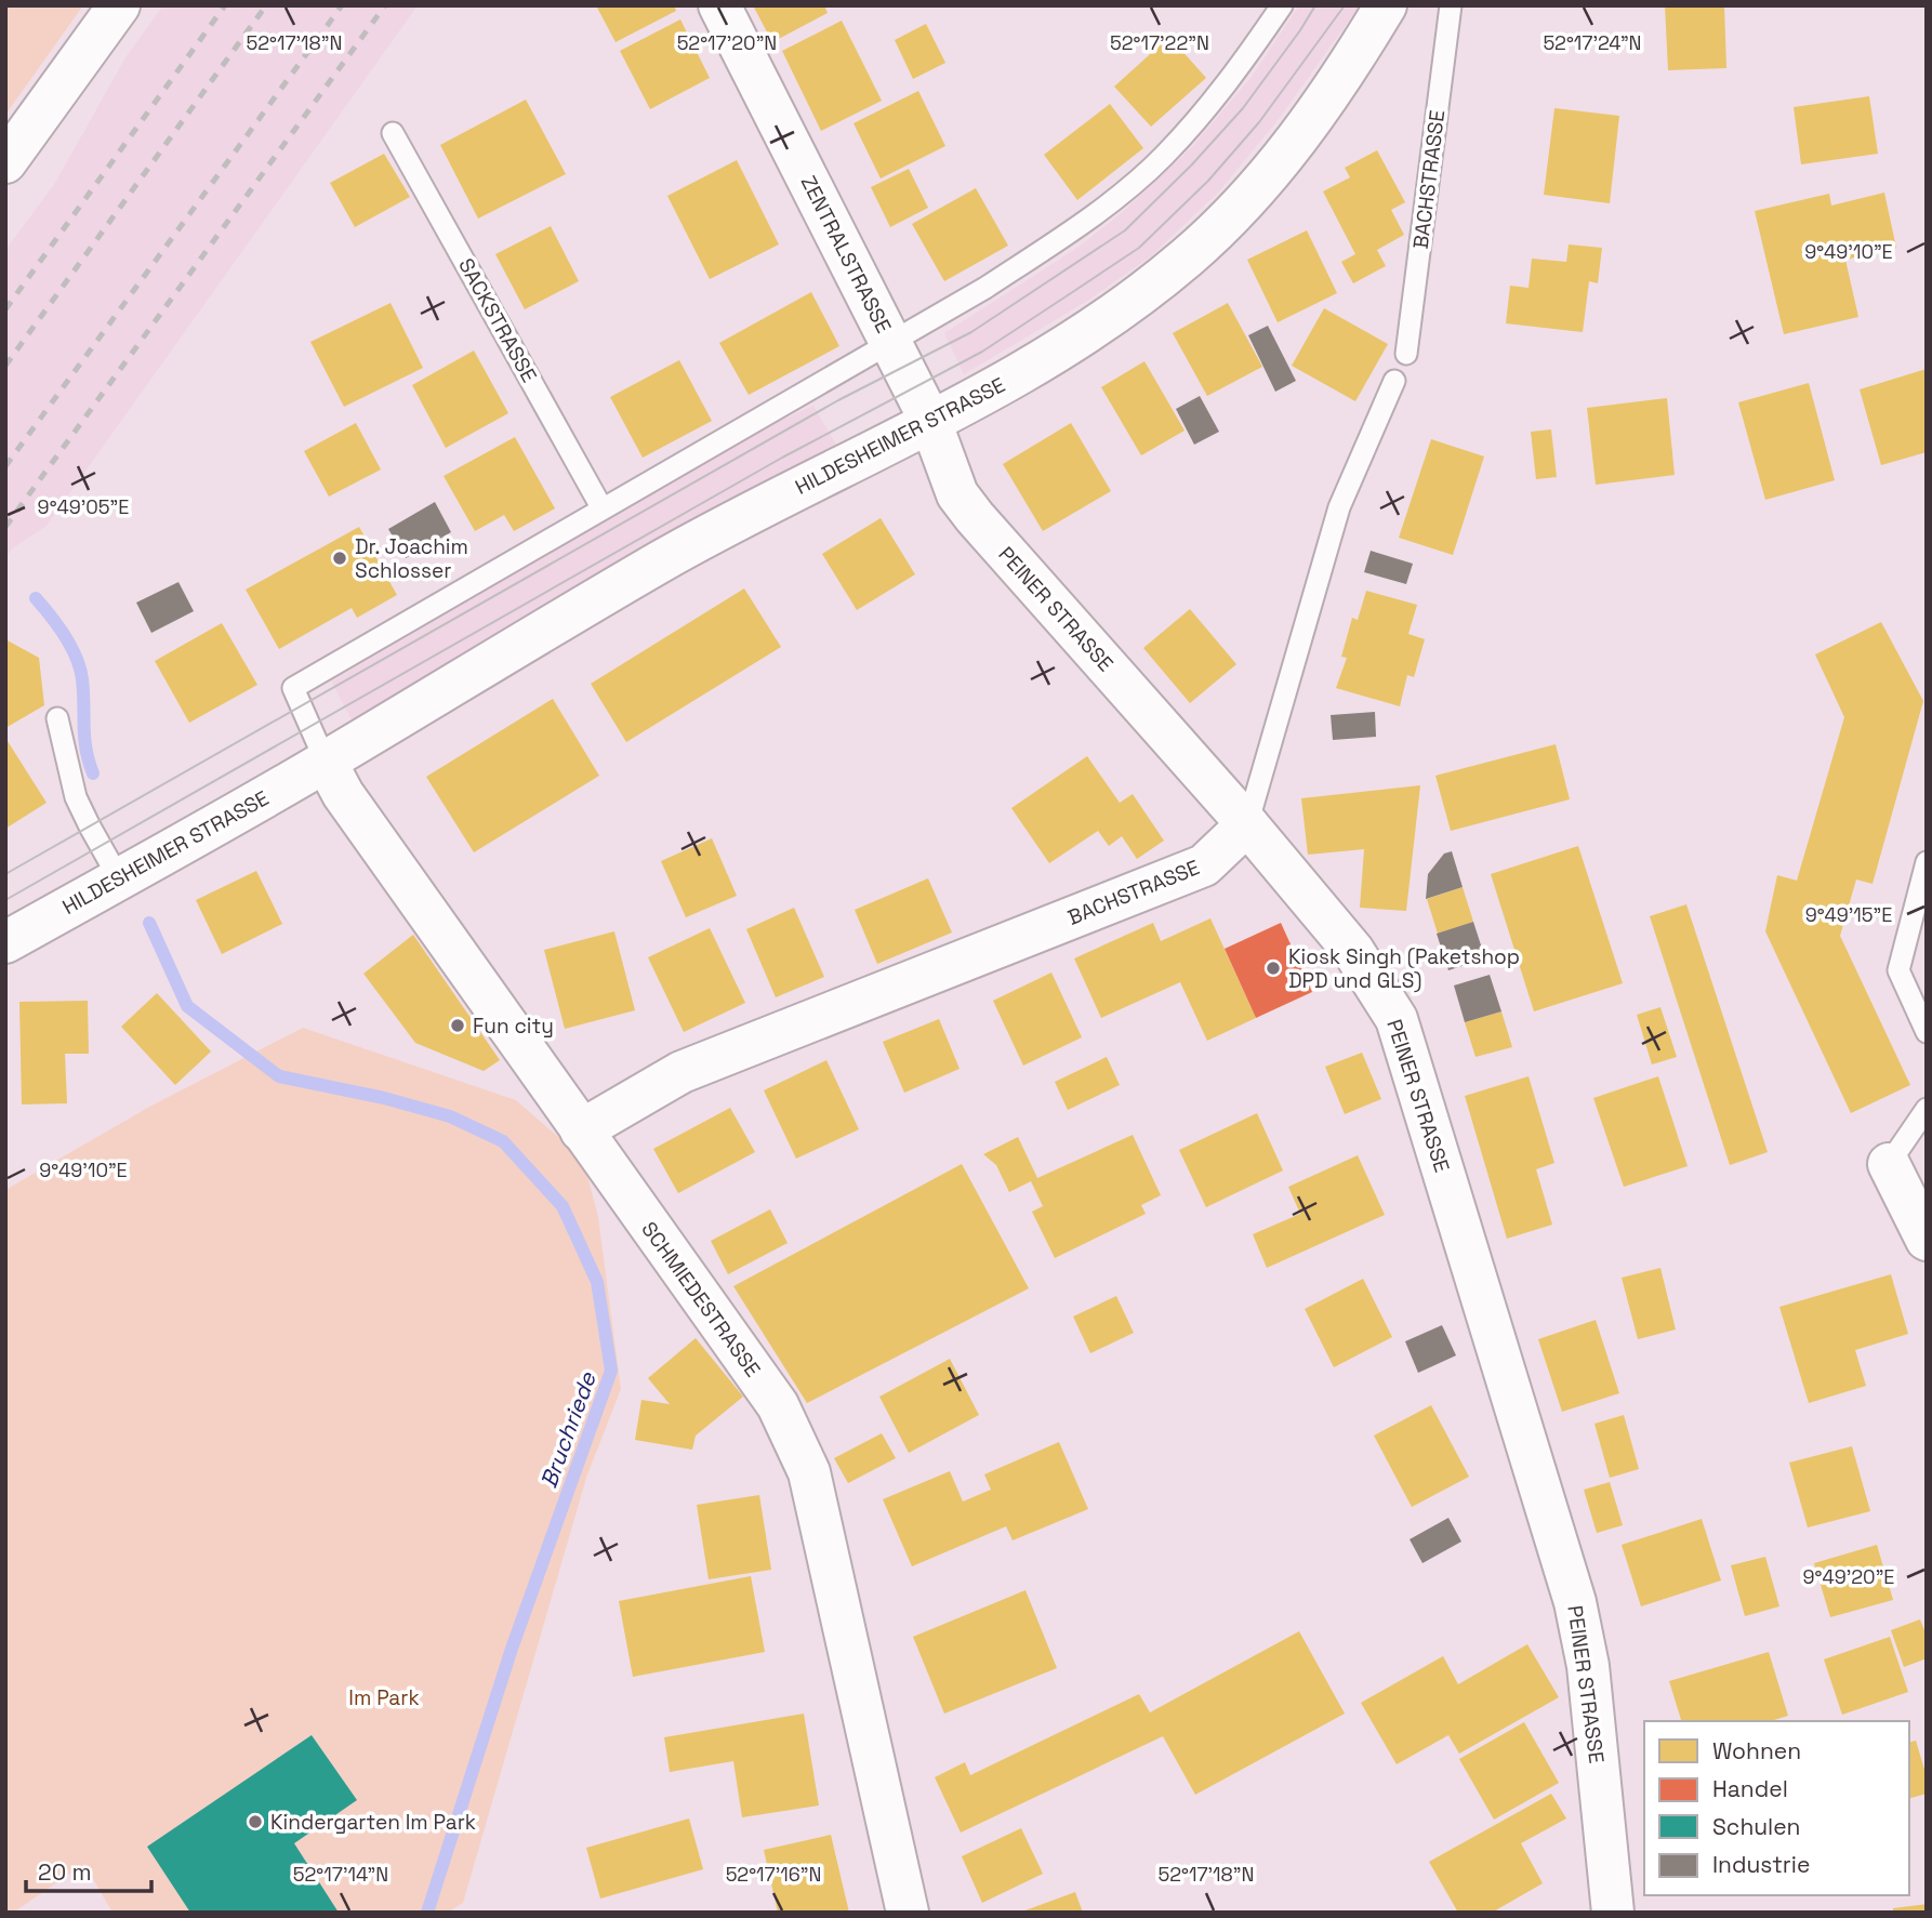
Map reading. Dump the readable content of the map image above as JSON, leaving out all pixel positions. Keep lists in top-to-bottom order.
{
  "streets": {
    "street": [
      "BACHSTRASSE",
      "ZENTRALSTRASSE",
      "HILDESHEIMER STRASSE",
      "PEINER STRASSE",
      "SCHMIEDESTRASSE"
    ],
    "lane": ["SACKSTRASSE"]
  },
  "crossings": [
    ["BACHSTRASSE", "PEINER STRASSE"],
    ["BACHSTRASSE", "SCHMIEDESTRASSE"],
    ["ZENTRALSTRASSE", "HILDESHEIMER STRASSE"],
    ["ZENTRALSTRASSE", "PEINER STRASSE"],
    ["HILDESHEIMER STRASSE", "PEINER STRASSE"],
    ["HILDESHEIMER STRASSE", "SCHMIEDESTRASSE"]
  ],
  "water": ["Bruchriede"],
  "parks": ["Im Park"],
  "places": [
    "Dr. Joachim Schlosser",
    "Kiosk Singh (Paketshop DPD und GLS)",
    "Fun city",
    "Kindergarten Im Park"
  ],
  "legend": [
    "Wohnen",
    "Handel",
    "Schulen",
    "Industrie"
  ],
  "scale_bar": "20 m",
  "coordinates": [
    "52°17'18\"N",
    "52°17'20\"N",
    "52°17'22\"N",
    "52°17'24\"N",
    "9°49'10\"E",
    "9°49'05\"E",
    "9°49'15\"E",
    "9°49'20\"E",
    "52°17'14\"N",
    "52°17'16\"N"
  ]
}
